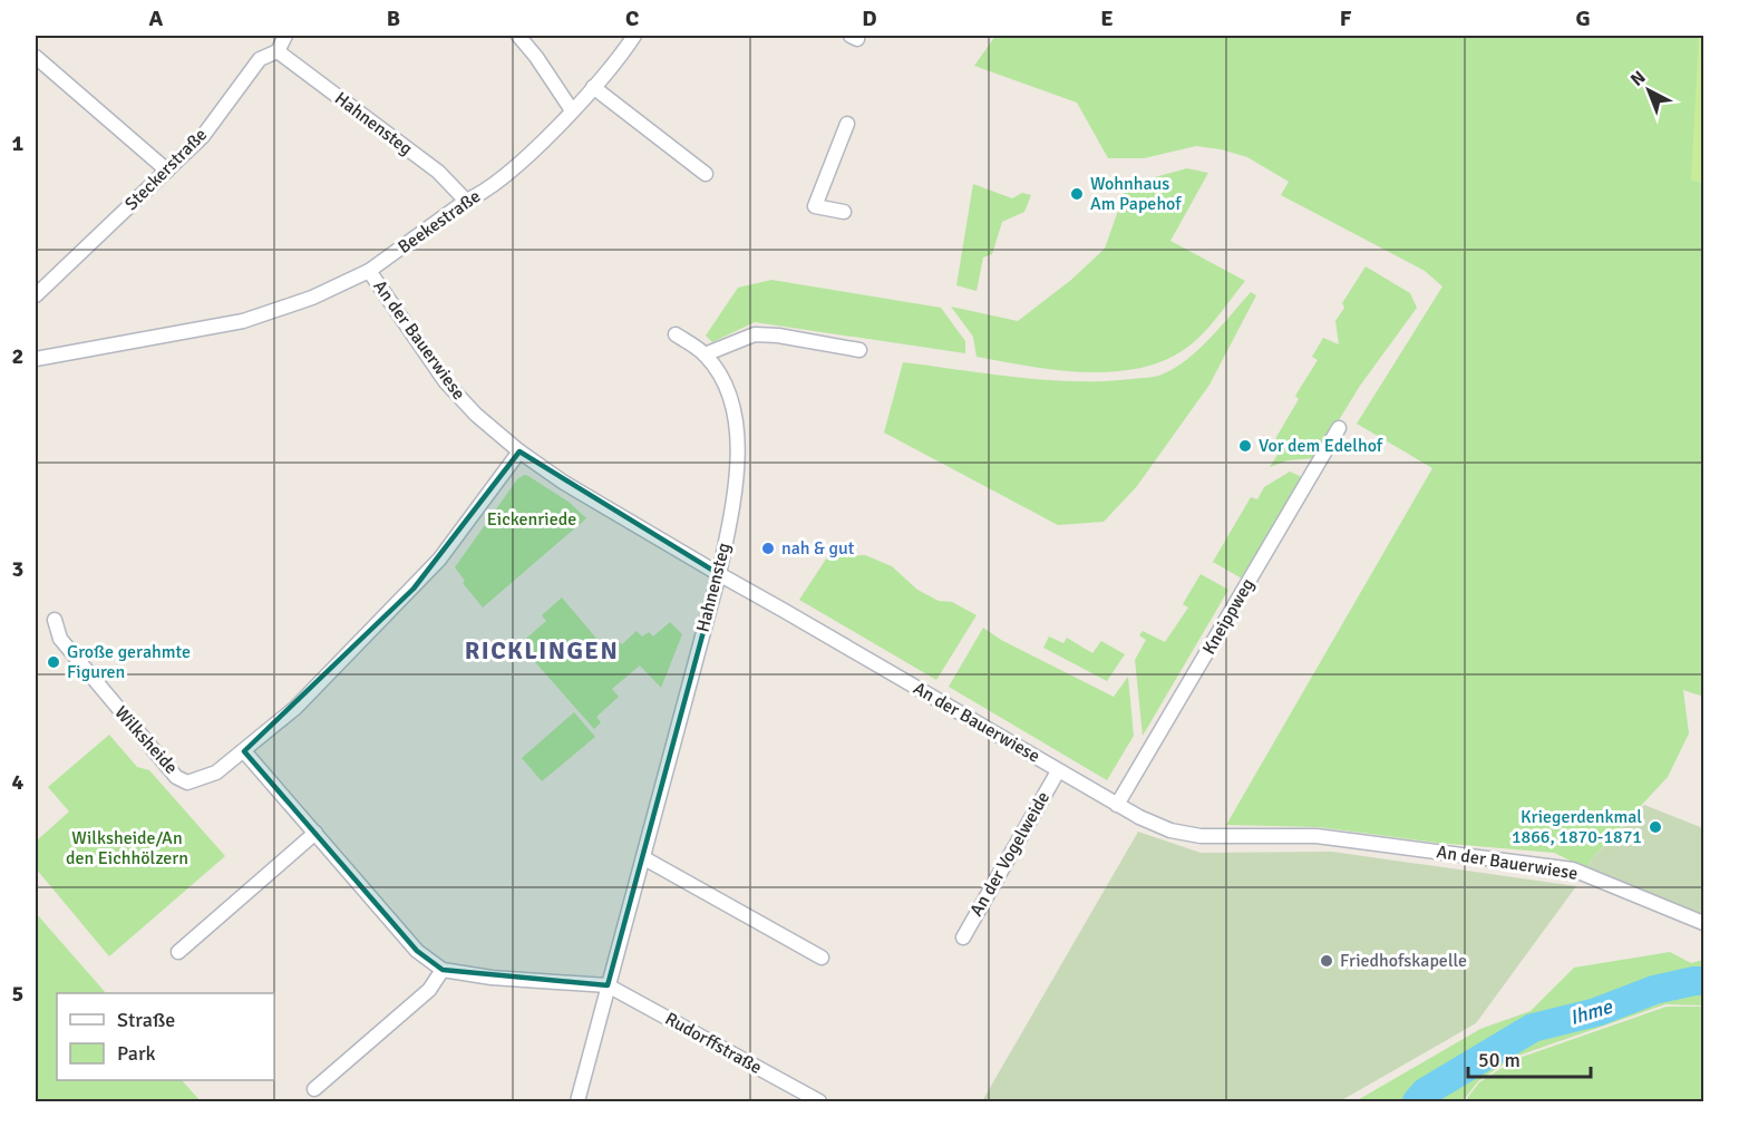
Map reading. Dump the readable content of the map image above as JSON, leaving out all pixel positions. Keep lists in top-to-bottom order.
{
  "streets": {
    "street": [
      "Hahnensteg",
      "Steckerstraße",
      "Beekestraße",
      "An der Bauerwiese",
      "Kneippweg",
      "Wilksheide",
      "An der Vogelweide",
      "Rudorffstraße"
    ]
  },
  "crossings": [
    ["Hahnensteg", "Steckerstraße"],
    ["Hahnensteg", "Beekestraße"],
    ["Hahnensteg", "An der Bauerwiese"],
    ["Hahnensteg", "Rudorffstraße"],
    ["Beekestraße", "An der Bauerwiese"],
    ["An der Bauerwiese", "Kneippweg"],
    ["An der Bauerwiese", "An der Vogelweide"]
  ],
  "districts": ["RICKLINGEN"],
  "water": ["Ihme"],
  "parks": ["Eickenriede", "Wilksheide/An den Eichhölzern"],
  "places": [
    "Wohnhaus Am Papehof",
    "Vor dem Edelhof",
    "nah & gut",
    "Große gerahmte Figuren",
    "Kriegerdenkmal 1866, 1870-1871",
    "Friedhofskapelle"
  ],
  "legend": ["Straße", "Park"],
  "scale_bar": "50 m",
  "north": "top left",
  "grid": {
    "columns": [
      "A",
      "B",
      "C",
      "D",
      "E",
      "F",
      "G"
    ],
    "rows": [
      "1",
      "2",
      "3",
      "4",
      "5"
    ]
  }
}
